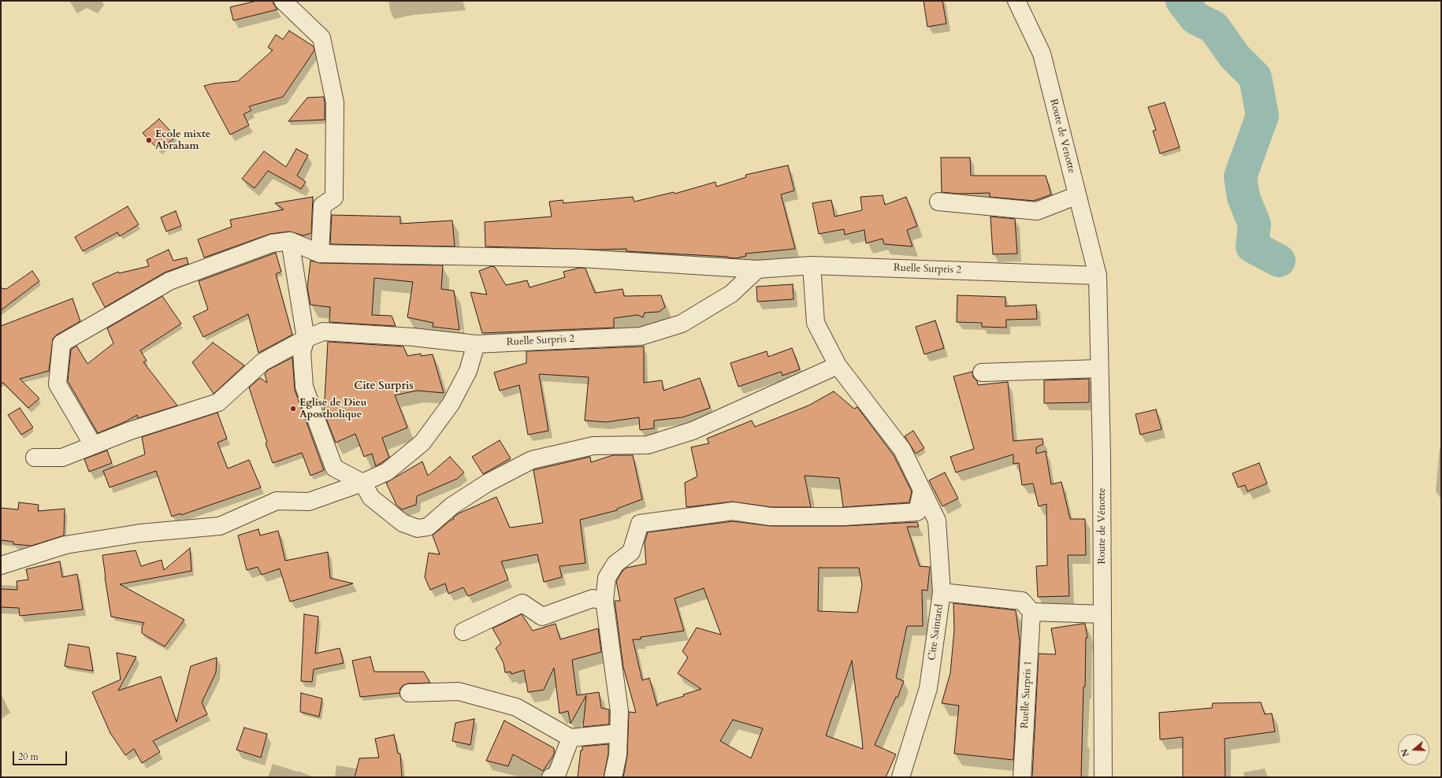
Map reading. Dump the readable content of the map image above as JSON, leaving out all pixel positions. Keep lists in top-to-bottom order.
{
  "streets": {
    "street": [
      "Route de Venotte",
      "Ruelle Surpris 2",
      "Route de Vénotte",
      "Cite Saintard",
      "Ruelle Surpris 1"
    ]
  },
  "crossings": [
    ["Route de Venotte", "Ruelle Surpris 2"],
    ["Route de Venotte", "Route de Vénotte"],
    ["Ruelle Surpris 2", "Route de Vénotte"],
    ["Cite Saintard", "Ruelle Surpris 1"]
  ],
  "districts": ["Cite Surpris"],
  "places": ["Ecole mixte Abraham", "Eglise de Dieu Apostholique"],
  "scale_bar": "20 m",
  "north": "left"
}
